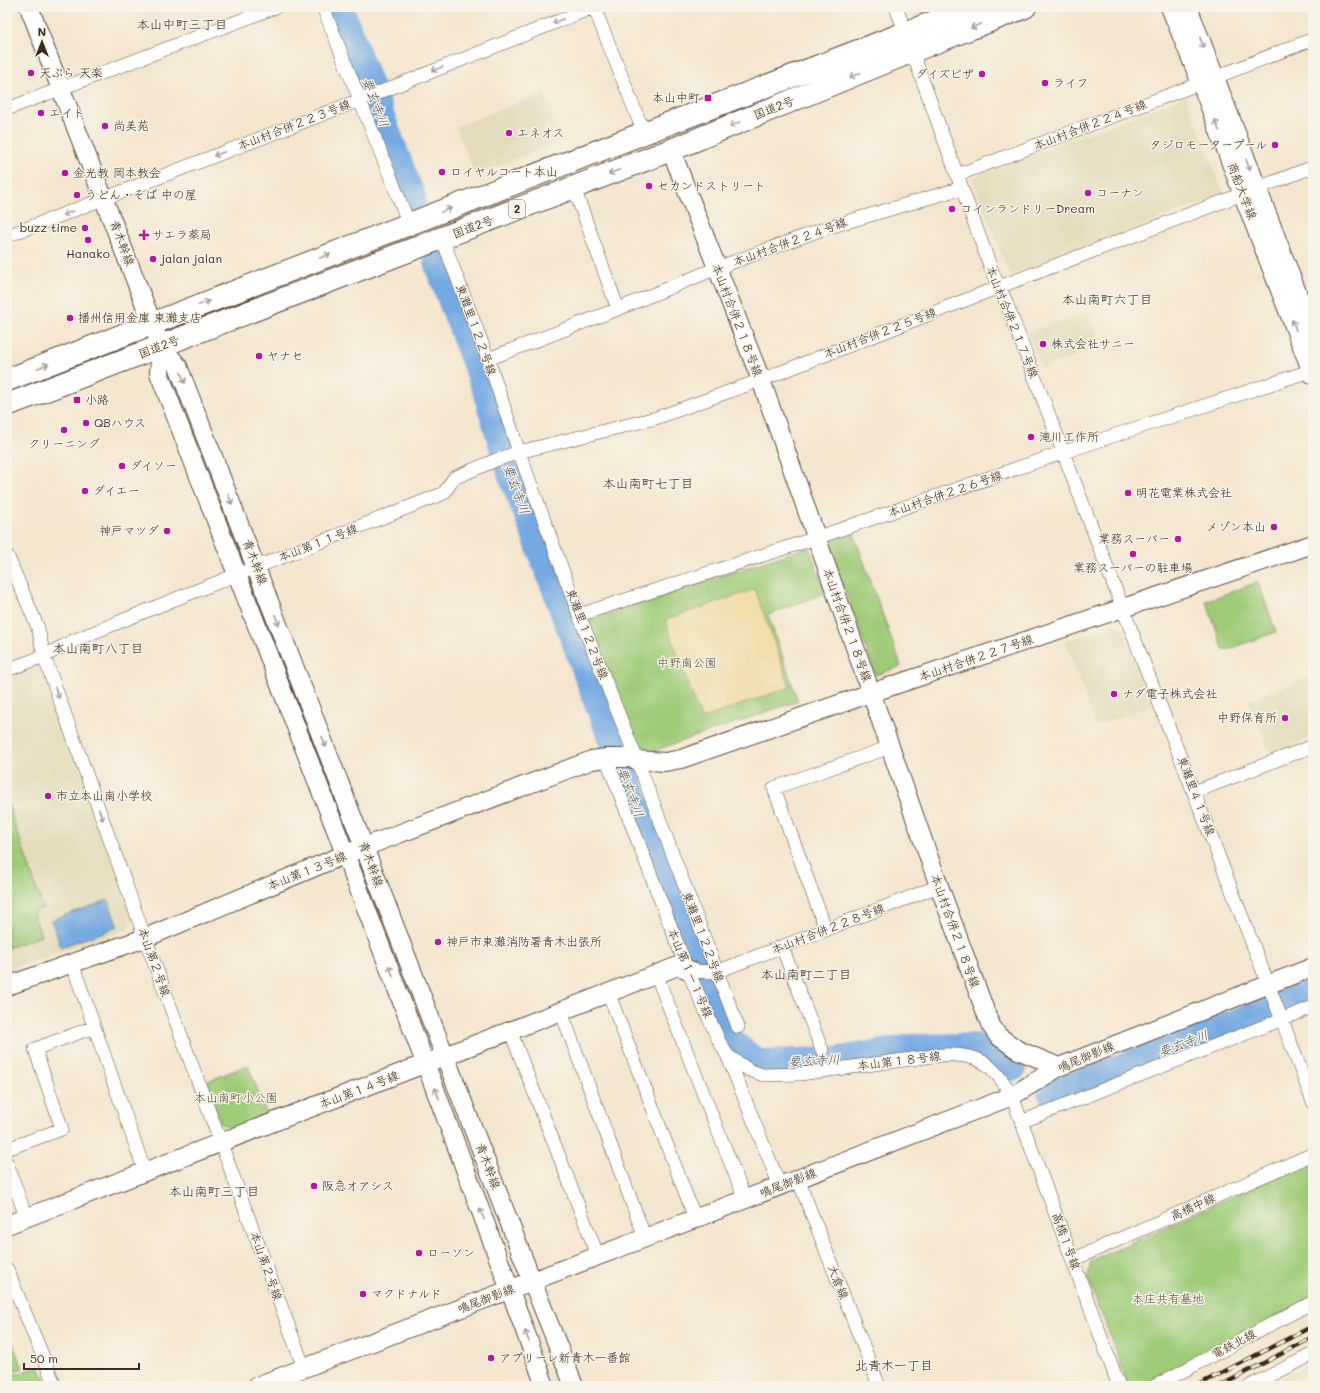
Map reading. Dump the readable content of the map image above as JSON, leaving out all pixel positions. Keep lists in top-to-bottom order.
{
  "streets": {
    "highway": ["国道2号", "2"],
    "street": [
      "本山村合併２２３号線",
      "本山村合併２２４号線",
      "商船大学線",
      "青木幹線",
      "本山村合併２１８号線",
      "本山村合併２１７号線",
      "東灘里１２２号線",
      "本山村合併２２５号線",
      "本山村合併２２６号線",
      "本山第１１号線",
      "本山村合併２２７号線",
      "東灘里４１号線",
      "本山第１３号線",
      "本山村合併２２８号線",
      "本山第２号線",
      "本山第１－１号線",
      "鳴尾御影線",
      "本山第１８号線",
      "本山第１４号線",
      "高橋中線",
      "高橋１号線",
      "大倉線",
      "電鉄北線"
    ]
  },
  "crossings": [
    ["国道2号", "青木幹線"],
    ["国道2号", "本山村合併２１８号線"],
    ["国道2号", "本山村合併２１７号線"],
    ["国道2号", "東灘里１２２号線"],
    ["本山村合併２２３号線", "青木幹線"],
    ["本山村合併２２４号線", "商船大学線"],
    ["本山村合併２２４号線", "本山村合併２１８号線"],
    ["本山村合併２２４号線", "本山村合併２１７号線"],
    ["本山村合併２２４号線", "東灘里１２２号線"],
    ["商船大学線", "本山村合併２２５号線"],
    ["商船大学線", "本山村合併２２６号線"],
    ["青木幹線", "本山第１１号線"],
    ["青木幹線", "本山第１３号線"],
    ["青木幹線", "鳴尾御影線"],
    ["青木幹線", "本山第１４号線"],
    ["本山村合併２１８号線", "本山村合併２２５号線"],
    ["本山村合併２１８号線", "本山村合併２２６号線"],
    ["本山村合併２１８号線", "本山村合併２２７号線"],
    ["本山村合併２１８号線", "本山村合併２２８号線"],
    ["本山村合併２１８号線", "鳴尾御影線"],
    ["本山村合併２１７号線", "本山村合併２２５号線"],
    ["本山村合併２１７号線", "本山村合併２２６号線"],
    ["本山村合併２１７号線", "本山村合併２２７号線"],
    ["本山村合併２１７号線", "東灘里４１号線"],
    ["東灘里１２２号線", "本山村合併２２５号線"],
    ["東灘里１２２号線", "本山村合併２２６号線"],
    ["東灘里１２２号線", "本山第１１号線"],
    ["東灘里１２２号線", "本山村合併２２７号線"],
    ["東灘里１２２号線", "本山村合併２２８号線"],
    ["本山村合併２２５号線", "本山第１１号線"],
    ["本山第１１号線", "本山第２号線"],
    ["本山村合併２２７号線", "東灘里４１号線"],
    ["本山村合併２２７号線", "本山第１３号線"],
    ["本山村合併２２７号線", "本山第１－１号線"],
    ["東灘里４１号線", "鳴尾御影線"],
    ["本山第１３号線", "本山第２号線"],
    ["本山第１３号線", "本山第１－１号線"],
    ["本山第２号線", "鳴尾御影線"],
    ["本山第２号線", "本山第１４号線"],
    ["本山第１－１号線", "鳴尾御影線"],
    ["本山第１－１号線", "本山第１８号線"],
    ["本山第１－１号線", "本山第１４号線"],
    ["鳴尾御影線", "本山第１８号線"],
    ["鳴尾御影線", "高橋１号線"],
    ["鳴尾御影線", "大倉線"],
    ["本山第１８号線", "高橋１号線"],
    ["高橋中線", "高橋１号線"]
  ],
  "one_way": ["本山村合併２２３号線"],
  "districts": [
    "本山中町三丁目",
    "本山南町六丁目",
    "本山南町七丁目",
    "本山南町八丁目",
    "本山南町二丁目",
    "本山南町三丁目",
    "北青木一丁目"
  ],
  "water": ["要玄寺川"],
  "parks": ["中野南公園", "本山南町小公園", "本庄共有墓地"],
  "places": {
    "other": [
      "天ぷら 天楽",
      "ダイズピザ",
      "ライフ",
      "エイト",
      "尚美苑",
      "エネオス",
      "タジロモータープール",
      "ロイヤルコート本山",
      "金光教 岡本教会",
      "セカンドストリート",
      "コーナン",
      "うどん・そば 中の屋",
      "コインランドリーDream",
      "buzz time",
      "Hanako",
      "jalan jalan",
      "播州信用金庫 東灘支店",
      "株式会社サニー",
      "ヤナセ",
      "QBハウス",
      "クリーニング",
      "滝川工作所",
      "ダイソー",
      "ダイエー",
      "明花電業株式会社",
      "メゾン本山",
      "神戸マツダ",
      "業務スーパー",
      "業務スーパーの駐車場",
      "ナダ電子株式会社",
      "中野保育所",
      "市立本山南小学校",
      "神戸市東灘消防署青木出張所",
      "阪急オアシス",
      "ローソン",
      "マクドナルド",
      "アプリーレ新青木一番館"
    ],
    "transit": ["本山中町", "小路"],
    "health": ["サエラ薬局"]
  },
  "scale_bar": "50 m",
  "north": "top"
}
